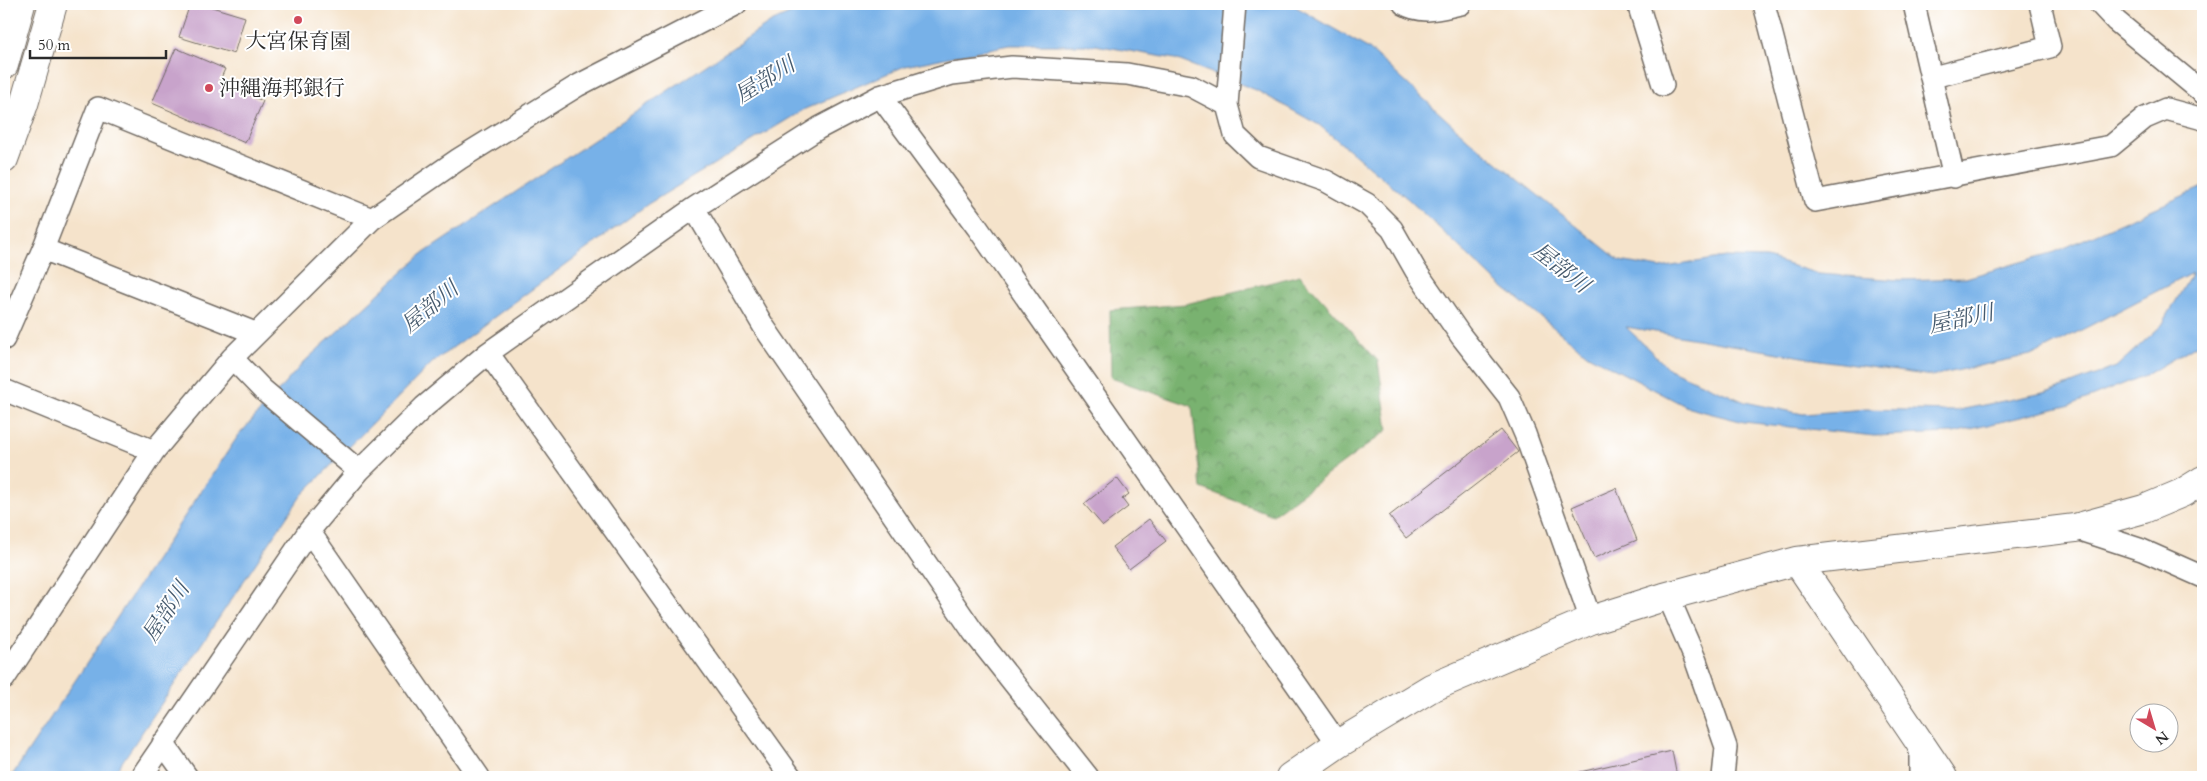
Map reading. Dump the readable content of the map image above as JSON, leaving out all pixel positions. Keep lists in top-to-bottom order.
{
  "water": ["屋部川"],
  "places": ["大宮保育園", "沖縄海邦銀行"],
  "scale_bar": "50 m",
  "north": "bottom right"
}
